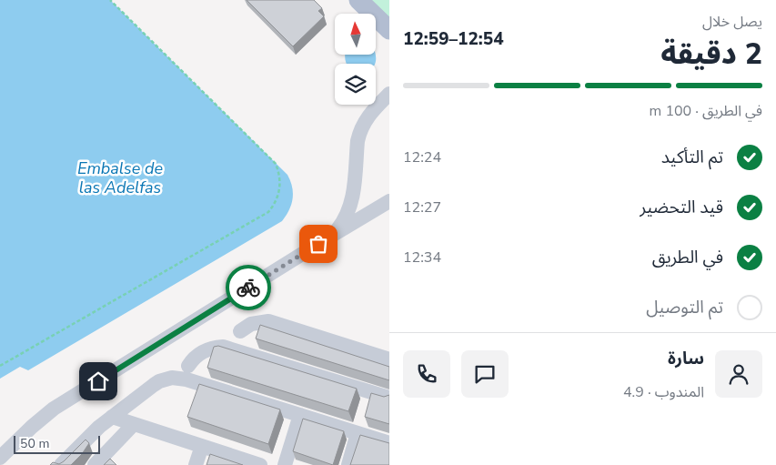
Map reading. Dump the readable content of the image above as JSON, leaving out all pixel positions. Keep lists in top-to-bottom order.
{
  "water": ["Embalse de las Adelfas"],
  "scale_bar": "50 m",
  "north": "top",
  "page": {
    "heading": ["2 دقيقة", "يصل خلال", "12:54–12:59"],
    "panel": ["سارة", "المندوب · 4.9"],
    "bar": "في الطريق · 100 m",
    "list": [
      ["تم التأكيد", "12:24"],
      ["قيد التحضير", "12:27"],
      ["في الطريق", "12:34"],
      "تم التوصيل"
    ],
    "scale": "50 m"
  }
}
